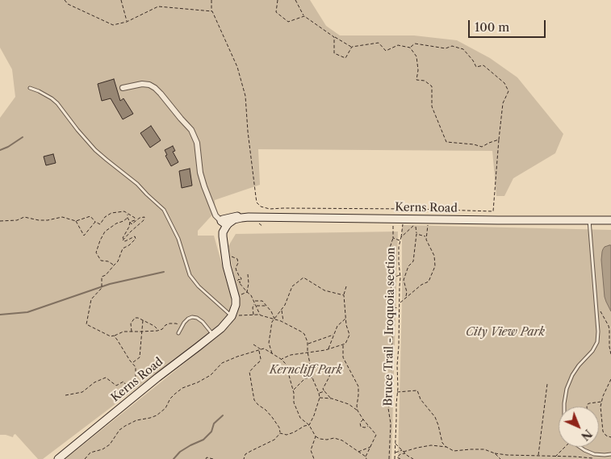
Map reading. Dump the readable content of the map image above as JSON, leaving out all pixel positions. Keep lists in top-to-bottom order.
{
  "streets": {
    "street": ["Kerns Road"],
    "path": ["Bruce Trail - Iroquoia section"]
  },
  "crossings": [
    ["Kerns Road", "Bruce Trail - Iroquoia section"]
  ],
  "parks": ["City View Park", "Kerncliff Park"],
  "scale_bar": "100 m",
  "north": "bottom right"
}
